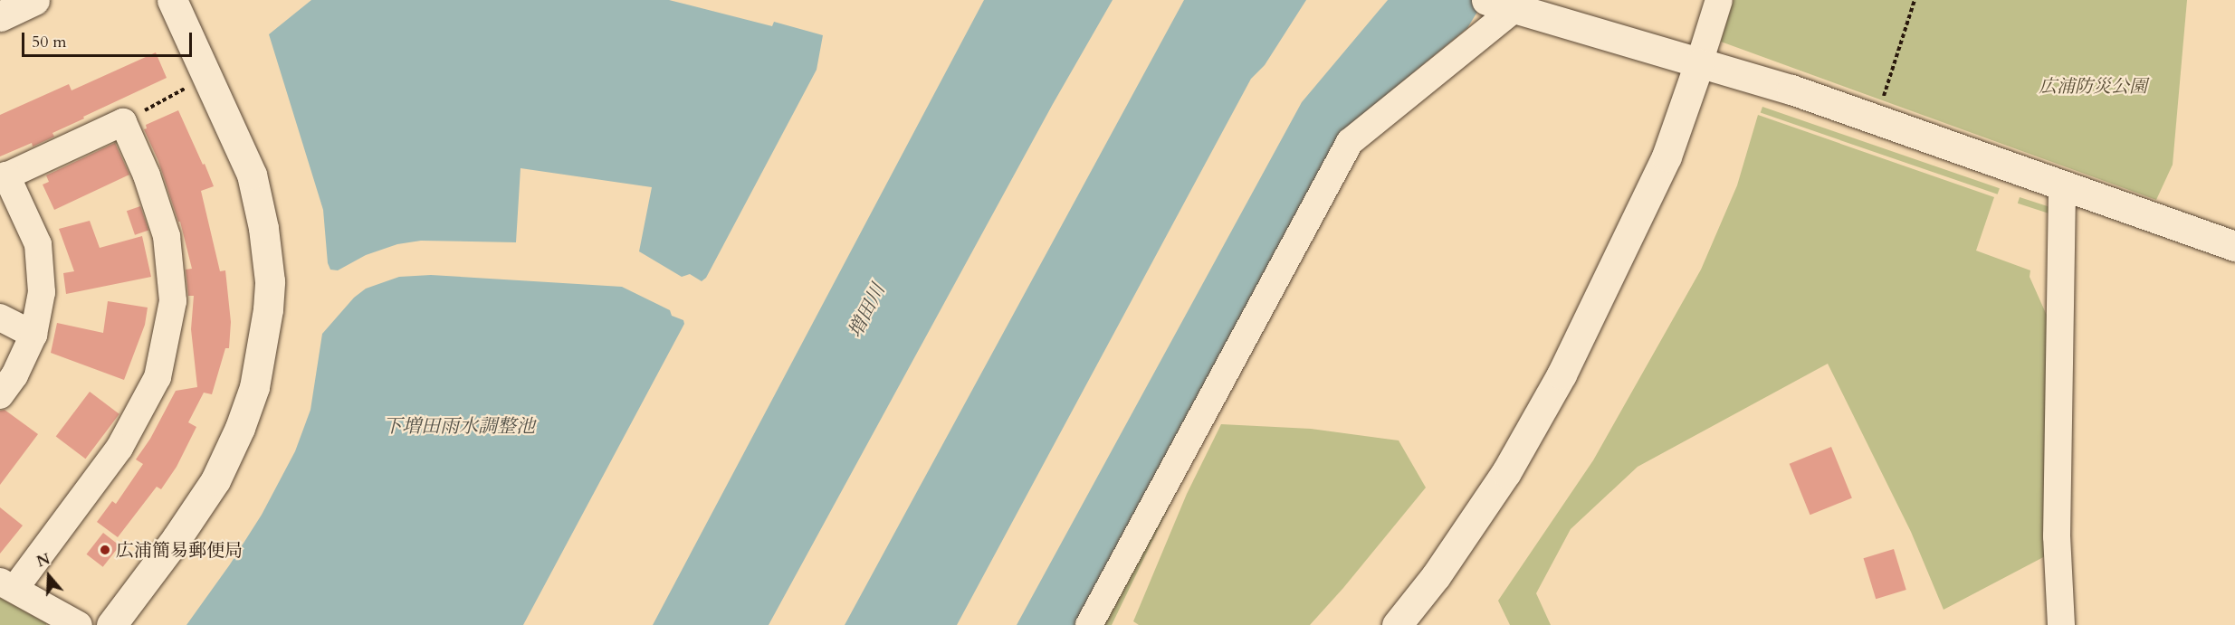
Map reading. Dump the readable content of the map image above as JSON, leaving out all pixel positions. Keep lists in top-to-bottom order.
{
  "water": ["増田川", "下増田雨水調整池"],
  "parks": ["広浦防災公園"],
  "places": ["広浦簡易郵便局"],
  "scale_bar": "50 m",
  "north": "top"
}
